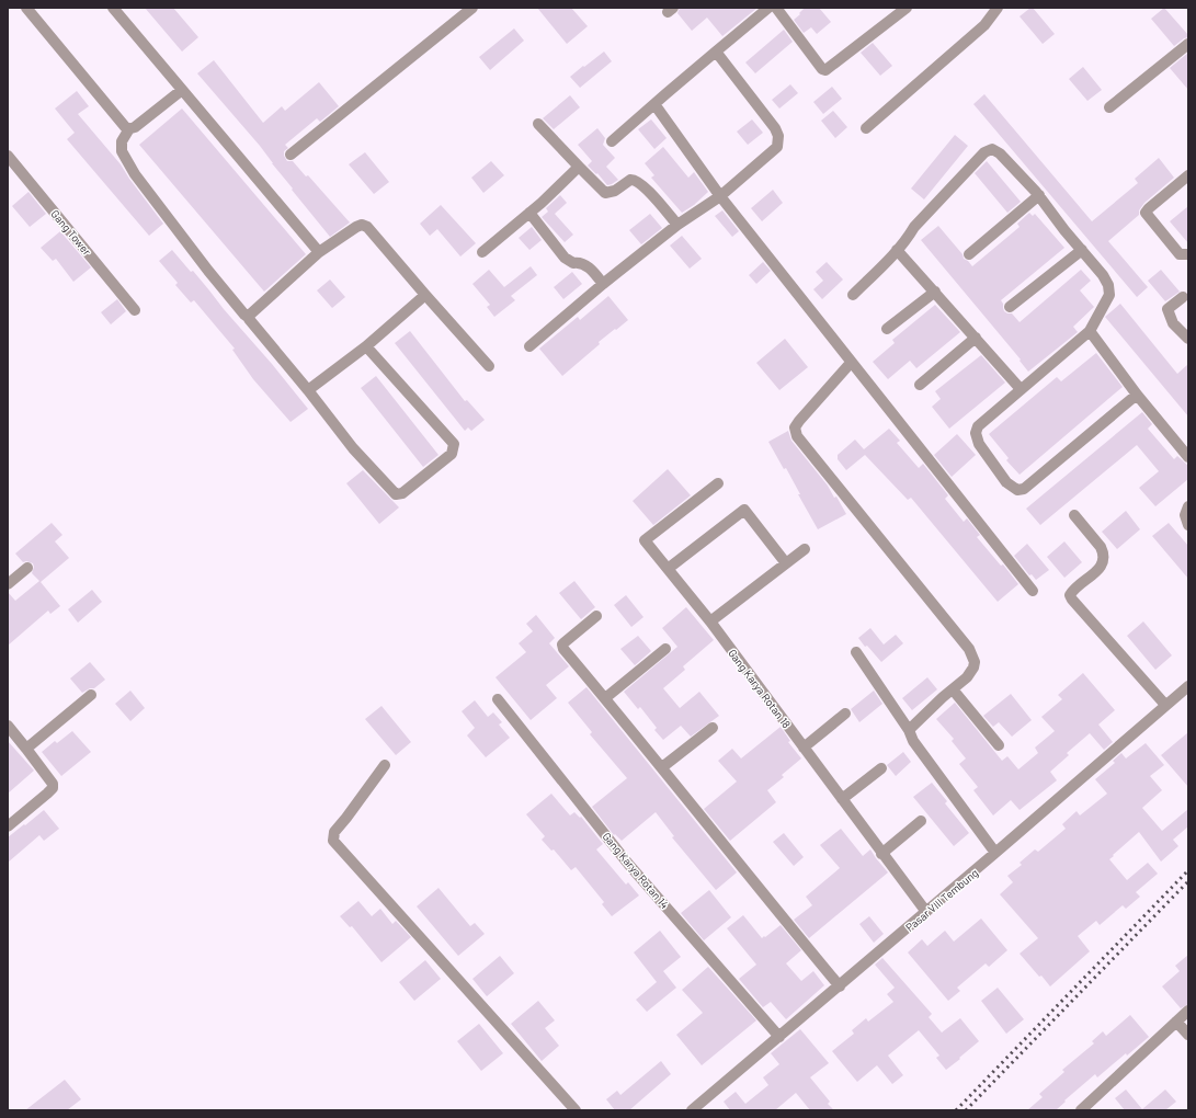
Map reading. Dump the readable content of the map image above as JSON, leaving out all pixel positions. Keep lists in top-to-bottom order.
{
  "streets": {
    "street": [
      "Gang Tower",
      "Gang Karya Rotan 18",
      "Gang Karya Rotan 14",
      "Pasar VIII Tembung"
    ]
  },
  "crossings": [
    ["Gang Karya Rotan 18", "Pasar VIII Tembung"],
    ["Gang Karya Rotan 14", "Pasar VIII Tembung"]
  ]
}
